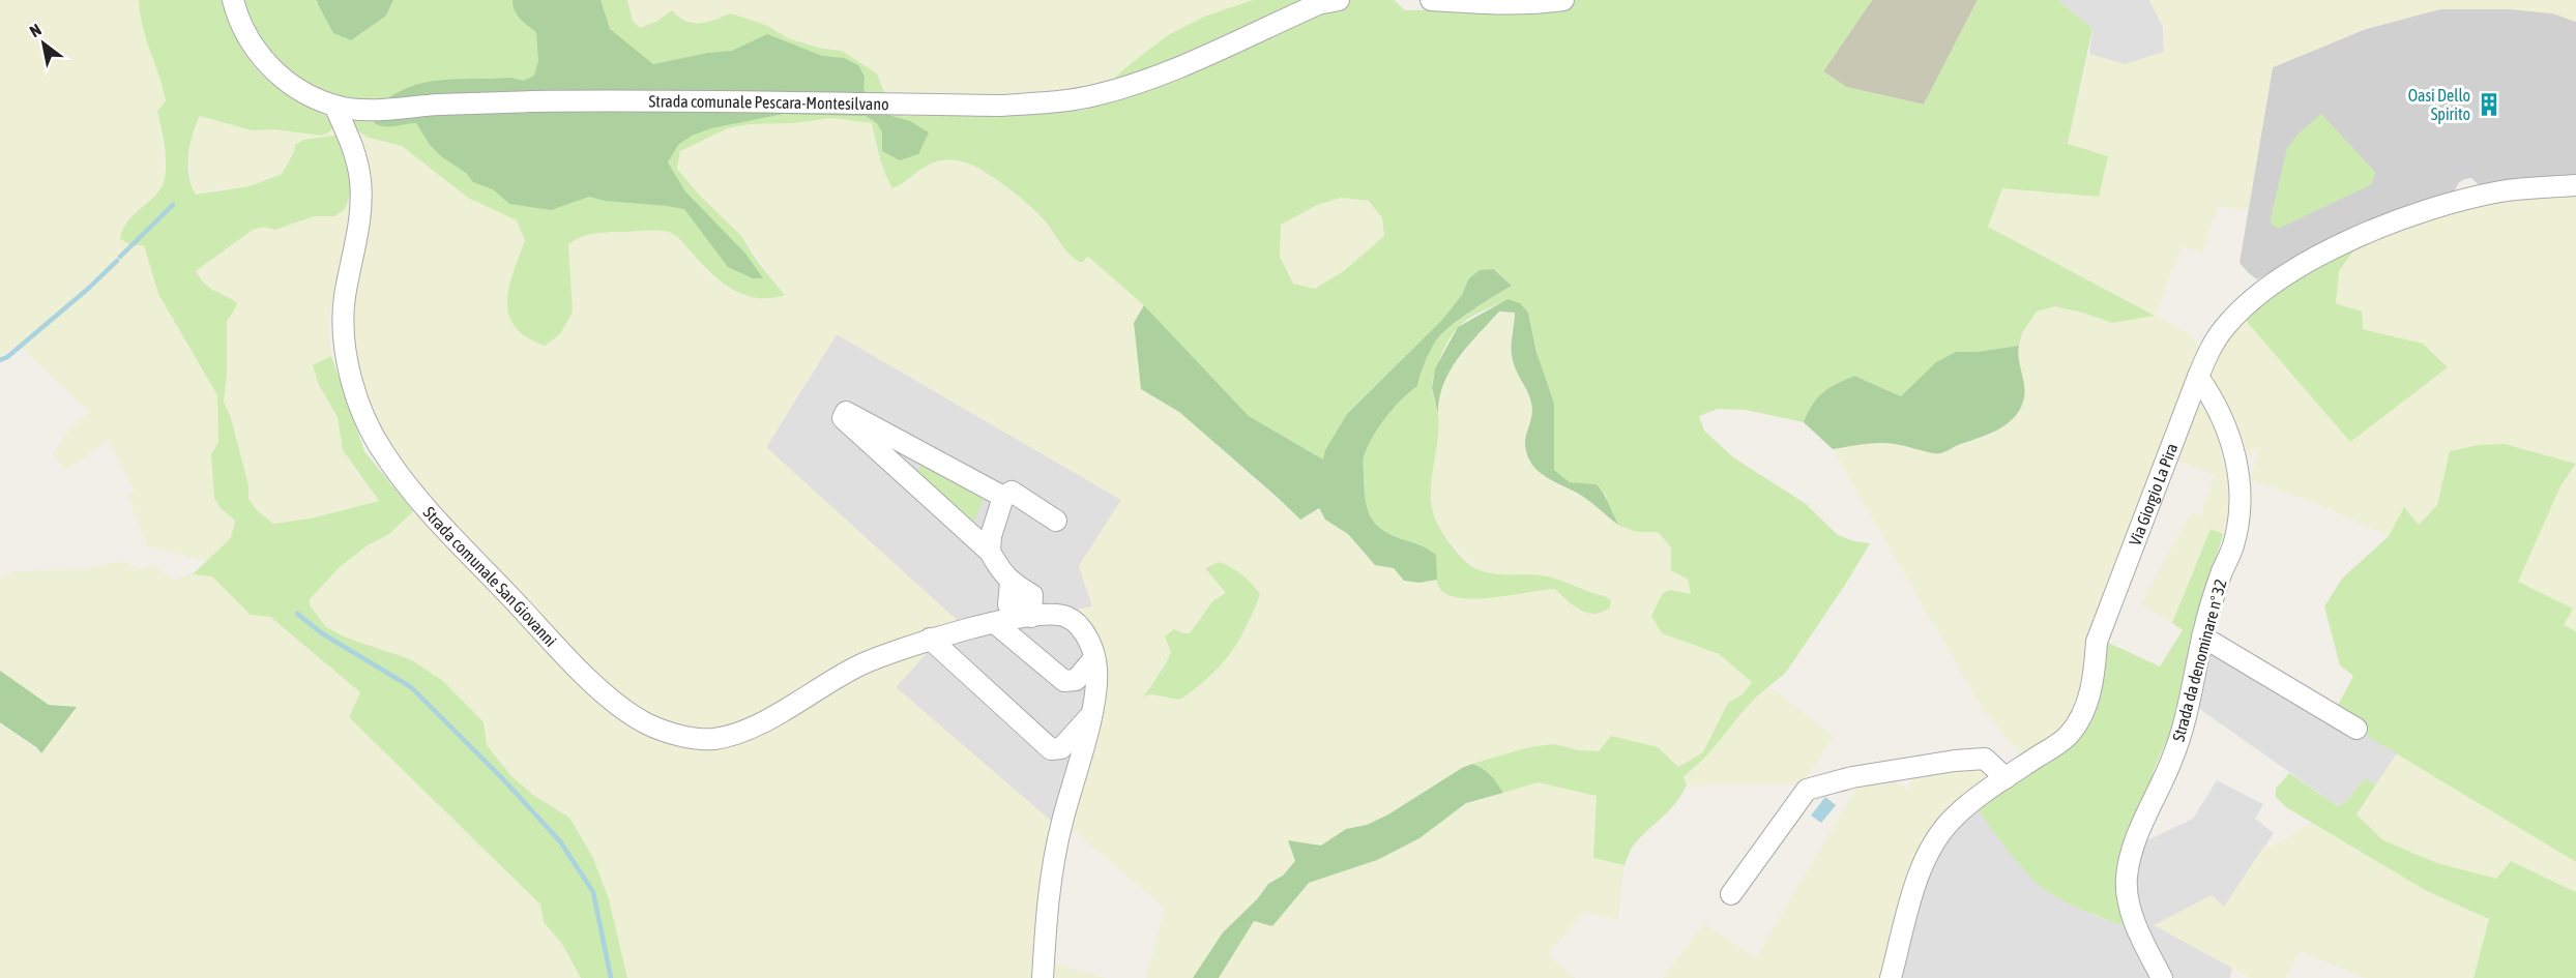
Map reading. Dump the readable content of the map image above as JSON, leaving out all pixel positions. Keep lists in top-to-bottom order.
{
  "streets": {
    "street": [
      "Strada comunale Pescara-Montesilvano",
      "Via Giorgio La Pira",
      "Strada comunale San Giovanni",
      "Strada da denominare nº 32"
    ]
  },
  "crossings": [
    ["Strada comunale Pescara-Montesilvano", "Strada comunale San Giovanni"],
    ["Via Giorgio La Pira", "Strada da denominare nº 32"]
  ],
  "places": {
    "building": ["Oasi Dello Spirito"]
  },
  "north": "top left"
}
